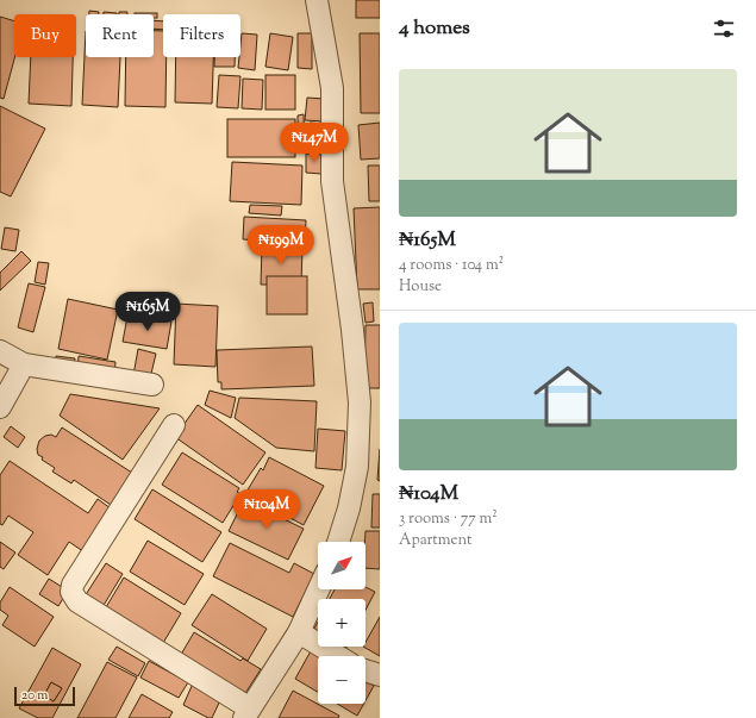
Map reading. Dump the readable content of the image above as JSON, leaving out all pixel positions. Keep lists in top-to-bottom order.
{
  "scale_bar": "20 m",
  "north": "top right",
  "page": {
    "heading": "4 homes",
    "chip": ["Buy", "Rent", "Filters"],
    "list": [
      {
        "name": "₦165M",
        "note": "4 rooms · 104 m² · House"
      },
      {
        "name": "₦104M",
        "note": "3 rooms · 77 m² · Apartment"
      }
    ],
    "price": [
      "₦147M",
      "₦199M",
      "₦165M",
      "₦104M"
    ],
    "map_buttons": ["+", "−"],
    "scale": "20 m"
  }
}
